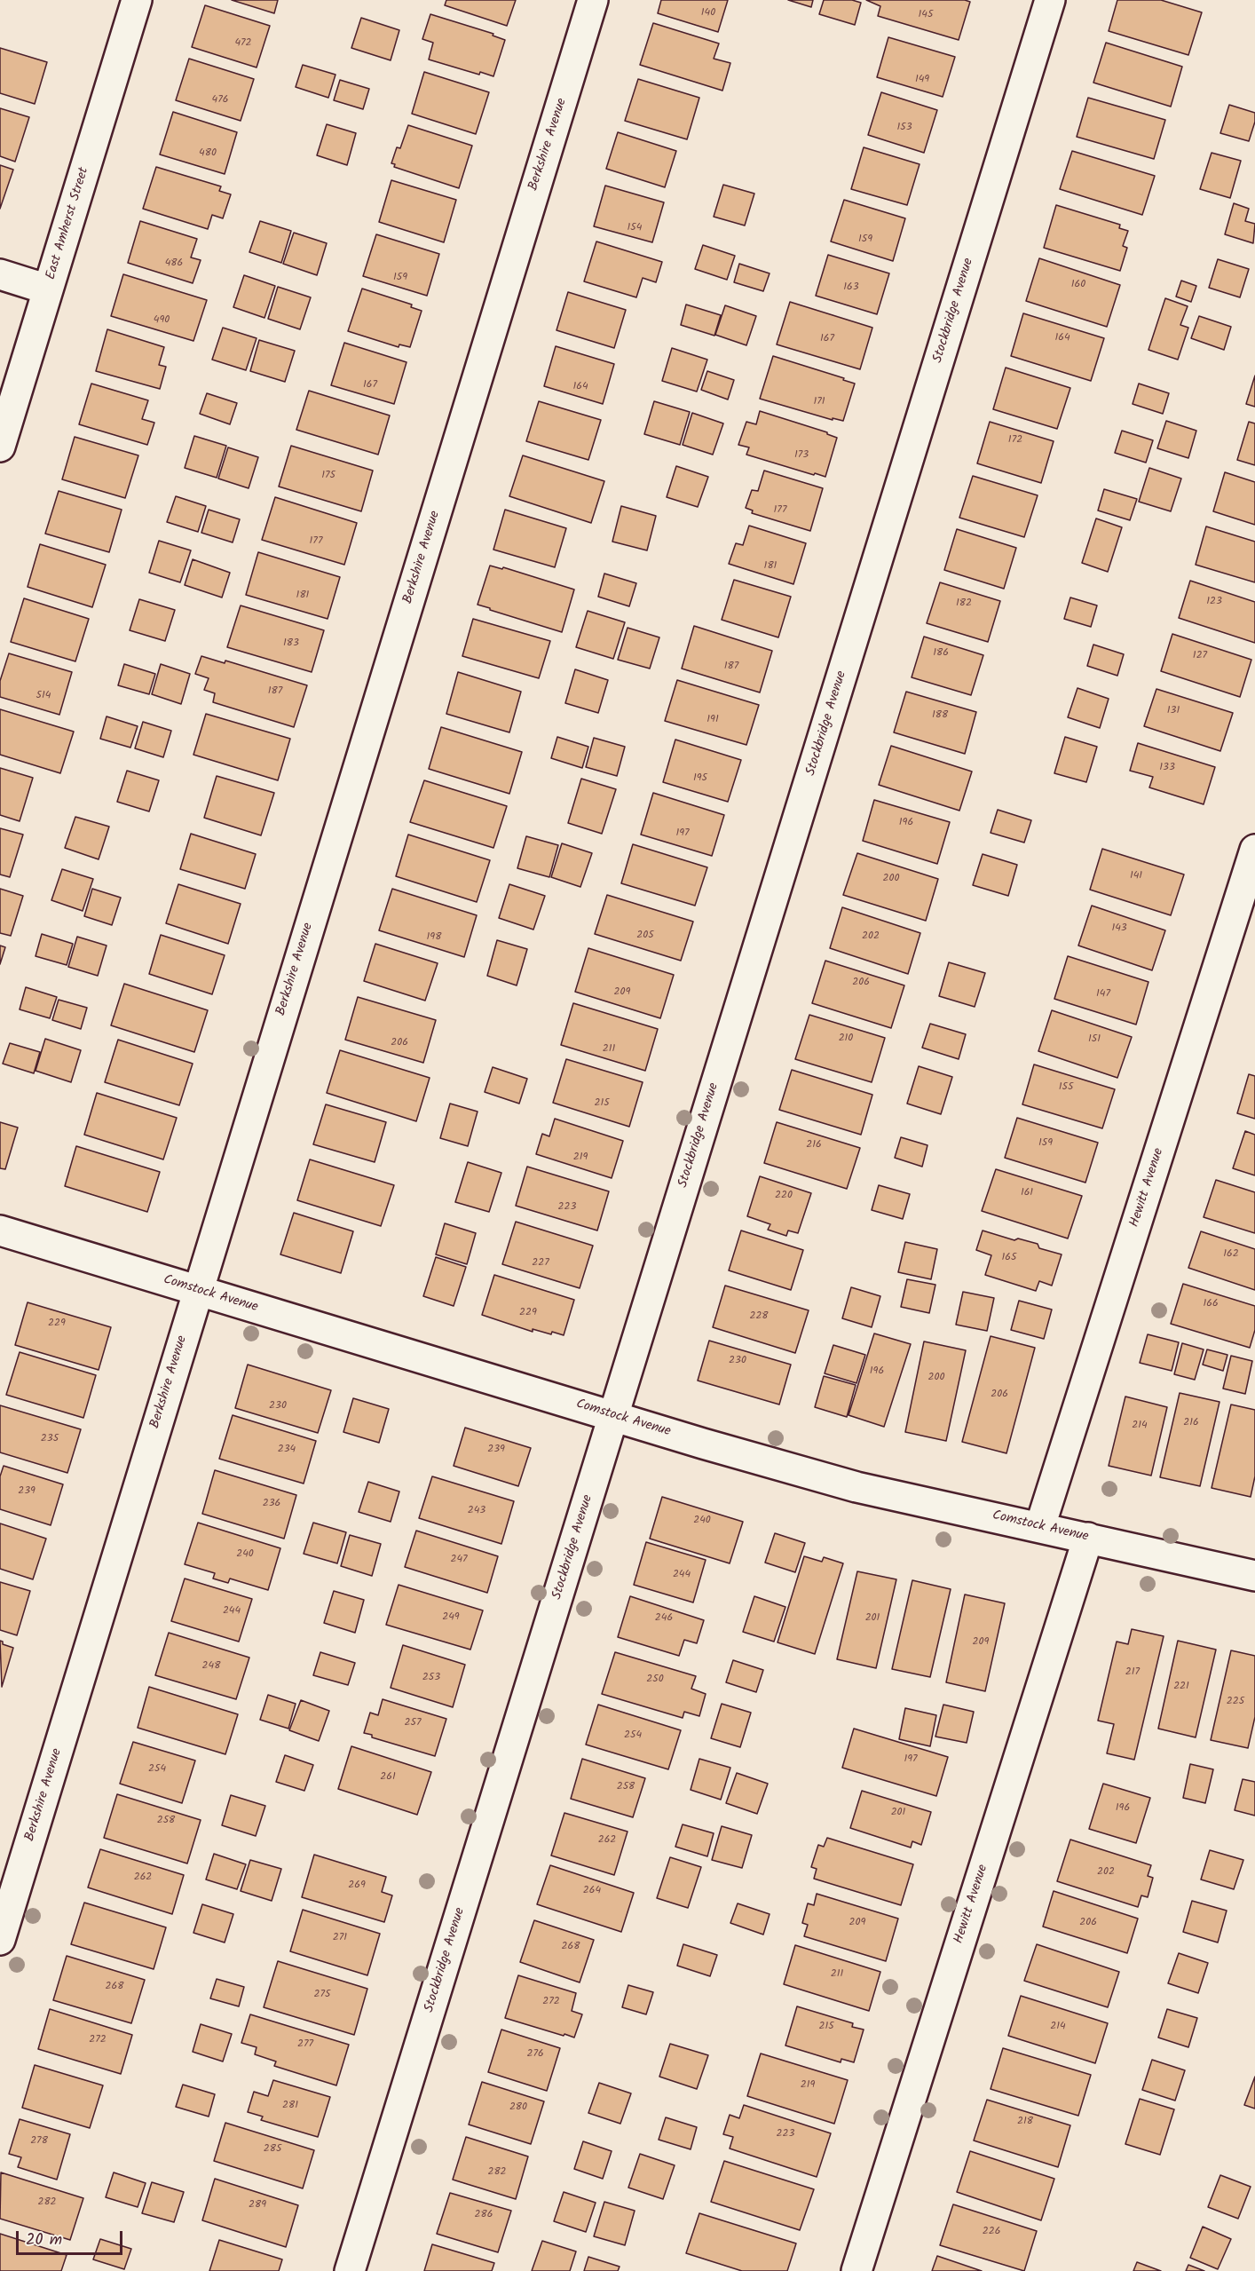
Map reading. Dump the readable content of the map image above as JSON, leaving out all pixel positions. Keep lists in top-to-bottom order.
{
  "streets": {
    "street": [
      "Berkshire Avenue",
      "East Amherst Street",
      "Stockbridge Avenue",
      "Hewitt Avenue",
      "Comstock Avenue"
    ]
  },
  "crossings": [
    ["Berkshire Avenue", "Comstock Avenue"],
    ["Stockbridge Avenue", "Comstock Avenue"],
    ["Hewitt Avenue", "Comstock Avenue"]
  ],
  "house_numbers": [
    "140",
    "145",
    "472",
    "149",
    "476",
    "153",
    "480",
    "154",
    "159",
    "486",
    "159",
    "160",
    "163",
    "490",
    "164",
    "167",
    "167",
    "164",
    "171",
    "172",
    "173",
    "175",
    "177",
    "177",
    "181",
    "181",
    "123",
    "182",
    "183",
    "186",
    "127",
    "187",
    "187",
    "514",
    "131",
    "188",
    "191",
    "133",
    "195",
    "196",
    "197",
    "141",
    "200",
    "143",
    "205",
    "202",
    "198",
    "206",
    "209",
    "147",
    "210",
    "151",
    "206",
    "211",
    "155",
    "215",
    "159",
    "216",
    "219",
    "161",
    "220",
    "223",
    "162",
    "165",
    "227",
    "166",
    "229",
    "228",
    "229",
    "230",
    "196",
    "200",
    "206",
    "230",
    "216",
    "214",
    "235",
    "234",
    "239",
    "239",
    "236",
    "243",
    "240",
    "240",
    "247",
    "244",
    "244",
    "249",
    "246",
    "201",
    "209",
    "248",
    "217",
    "253",
    "250",
    "221",
    "225",
    "257",
    "254",
    "197",
    "254",
    "261",
    "258",
    "196",
    "201",
    "258",
    "262",
    "202",
    "262",
    "269",
    "264",
    "209",
    "206",
    "271",
    "268",
    "211",
    "268",
    "275",
    "272",
    "215",
    "214",
    "272",
    "277",
    "276",
    "219",
    "281",
    "280",
    "218",
    "223",
    "278",
    "285",
    "282",
    "282",
    "289",
    "286",
    "226"
  ],
  "scale_bar": "20 m"
}
